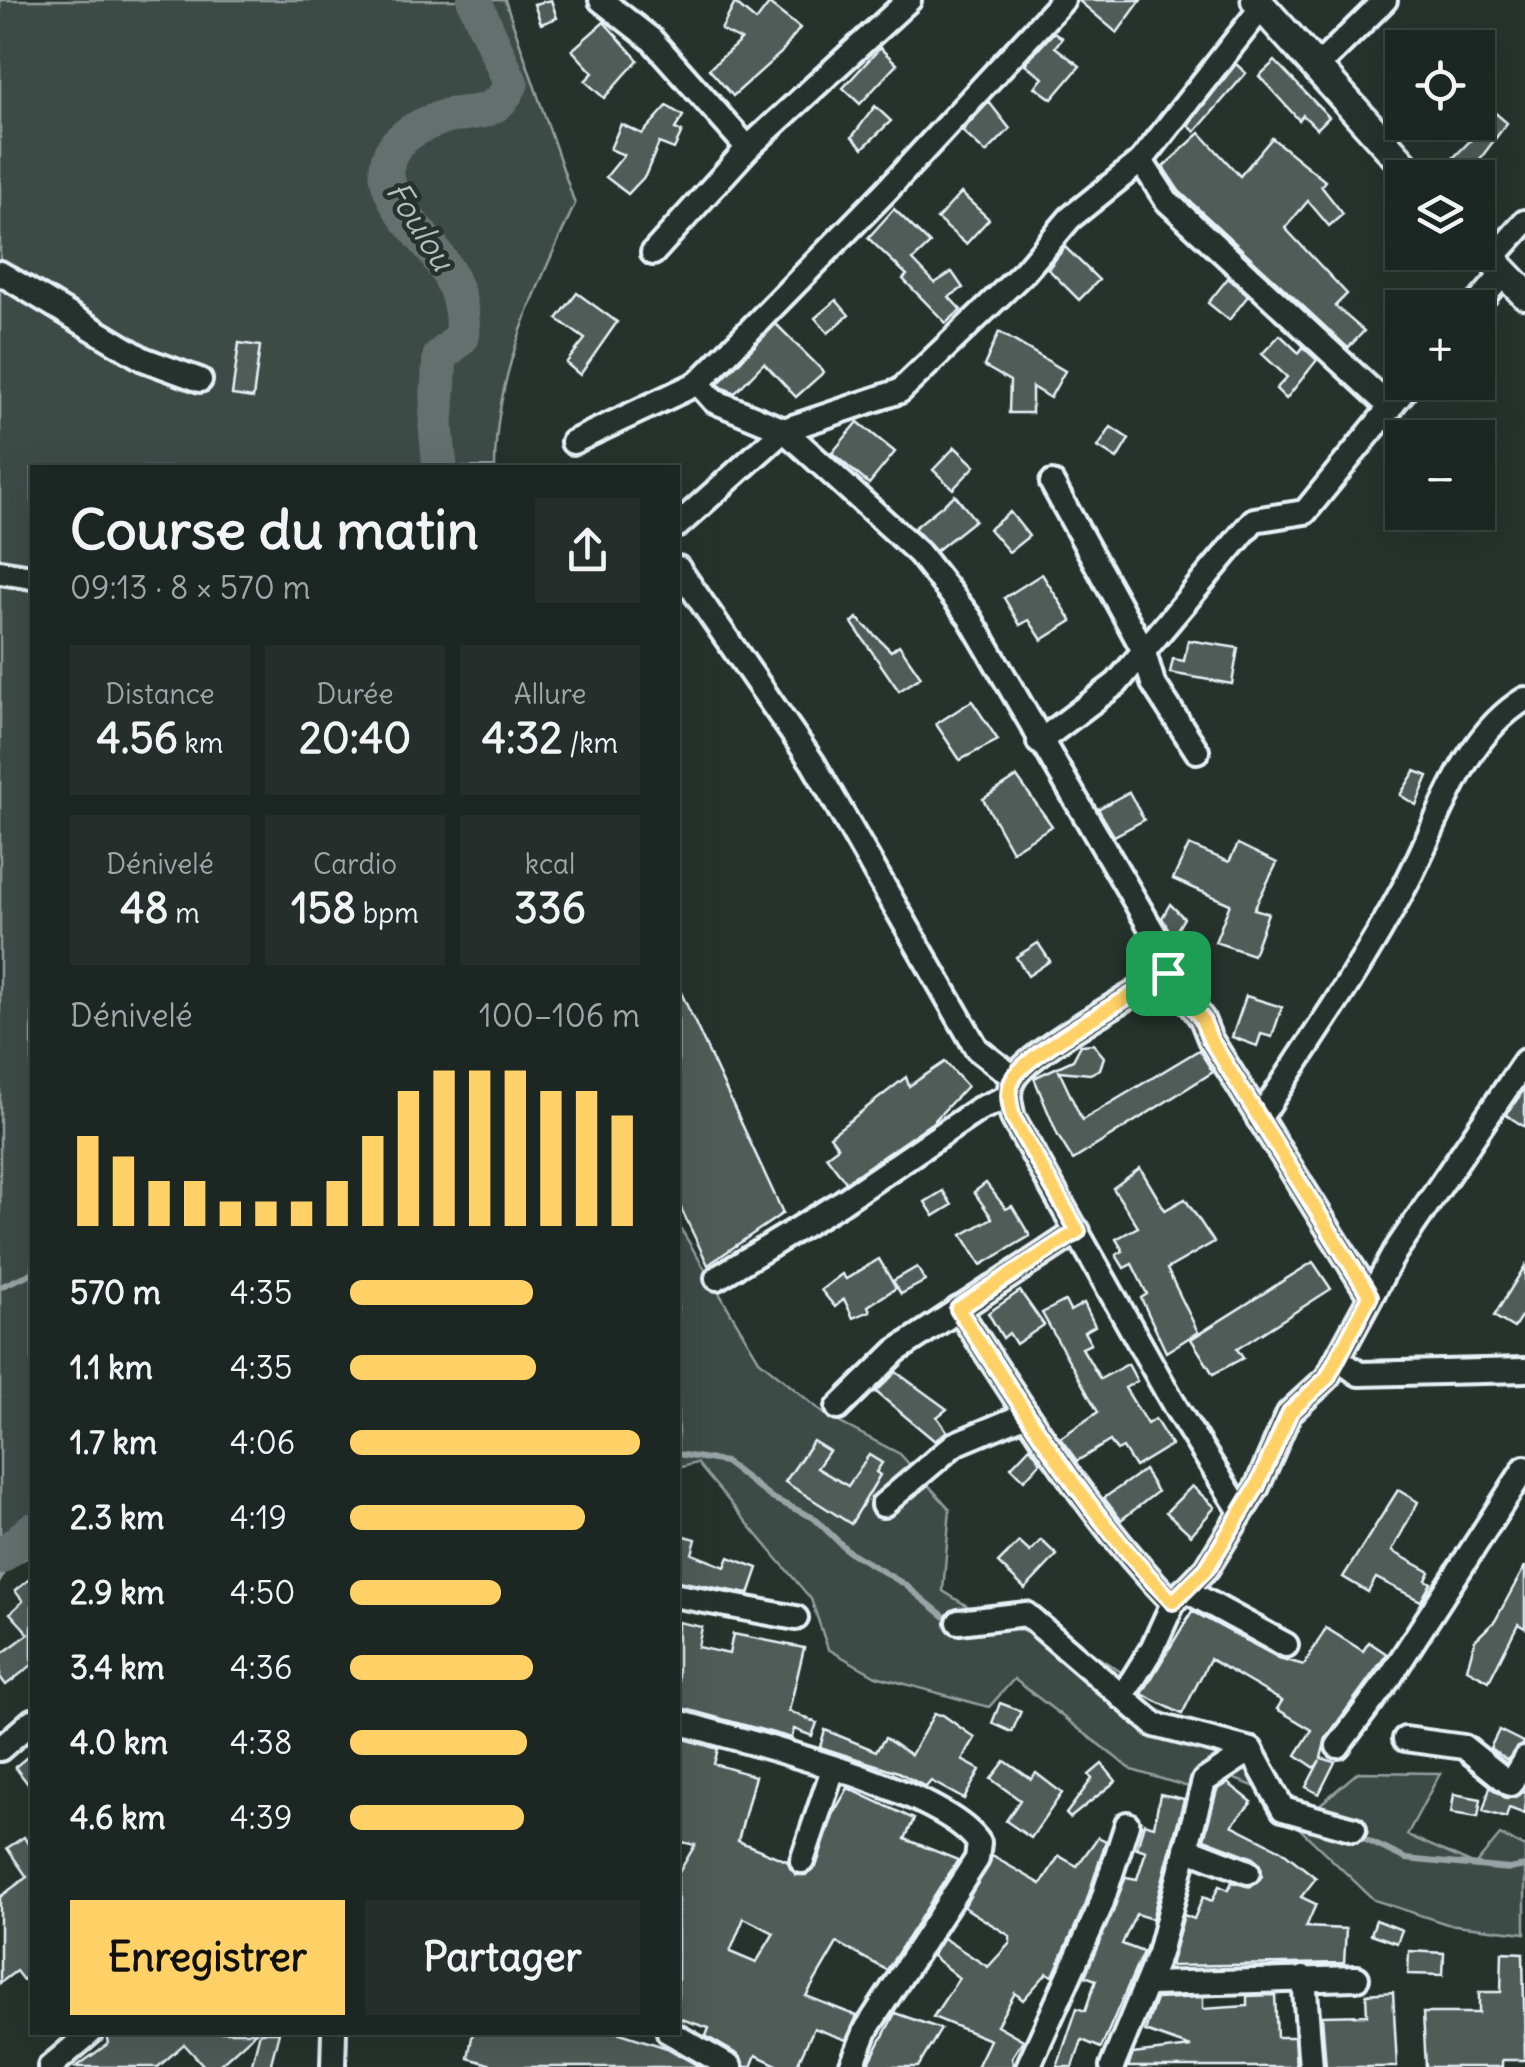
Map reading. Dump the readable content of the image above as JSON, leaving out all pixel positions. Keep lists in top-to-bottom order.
{
  "water": ["Foulou"],
  "page": {
    "map_buttons": ["+", "−"],
    "heading": ["Course du matin", "09:13 · 8 × 570 m"],
    "stats": [
      ["Distance", "4.56 km"],
      ["Durée", "20:40"],
      ["Allure", "4:32 /km"],
      ["Dénivelé", "48 m"],
      ["Cardio", "158 bpm"],
      ["kcal", "336"]
    ],
    "chart": ["Dénivelé", "100–106 m"],
    "list": [
      {
        "name": "570 m",
        "note": "4:35"
      },
      {
        "name": "1.1 km",
        "note": "4:35"
      },
      {
        "name": "1.7 km",
        "note": "4:06"
      },
      {
        "name": "2.3 km",
        "note": "4:19"
      },
      {
        "name": "2.9 km",
        "note": "4:50"
      },
      {
        "name": "3.4 km",
        "note": "4:36"
      },
      {
        "name": "4.0 km",
        "note": "4:38"
      },
      {
        "name": "4.6 km",
        "note": "4:39"
      }
    ],
    "buttons": ["Enregistrer", "Partager"]
  }
}
